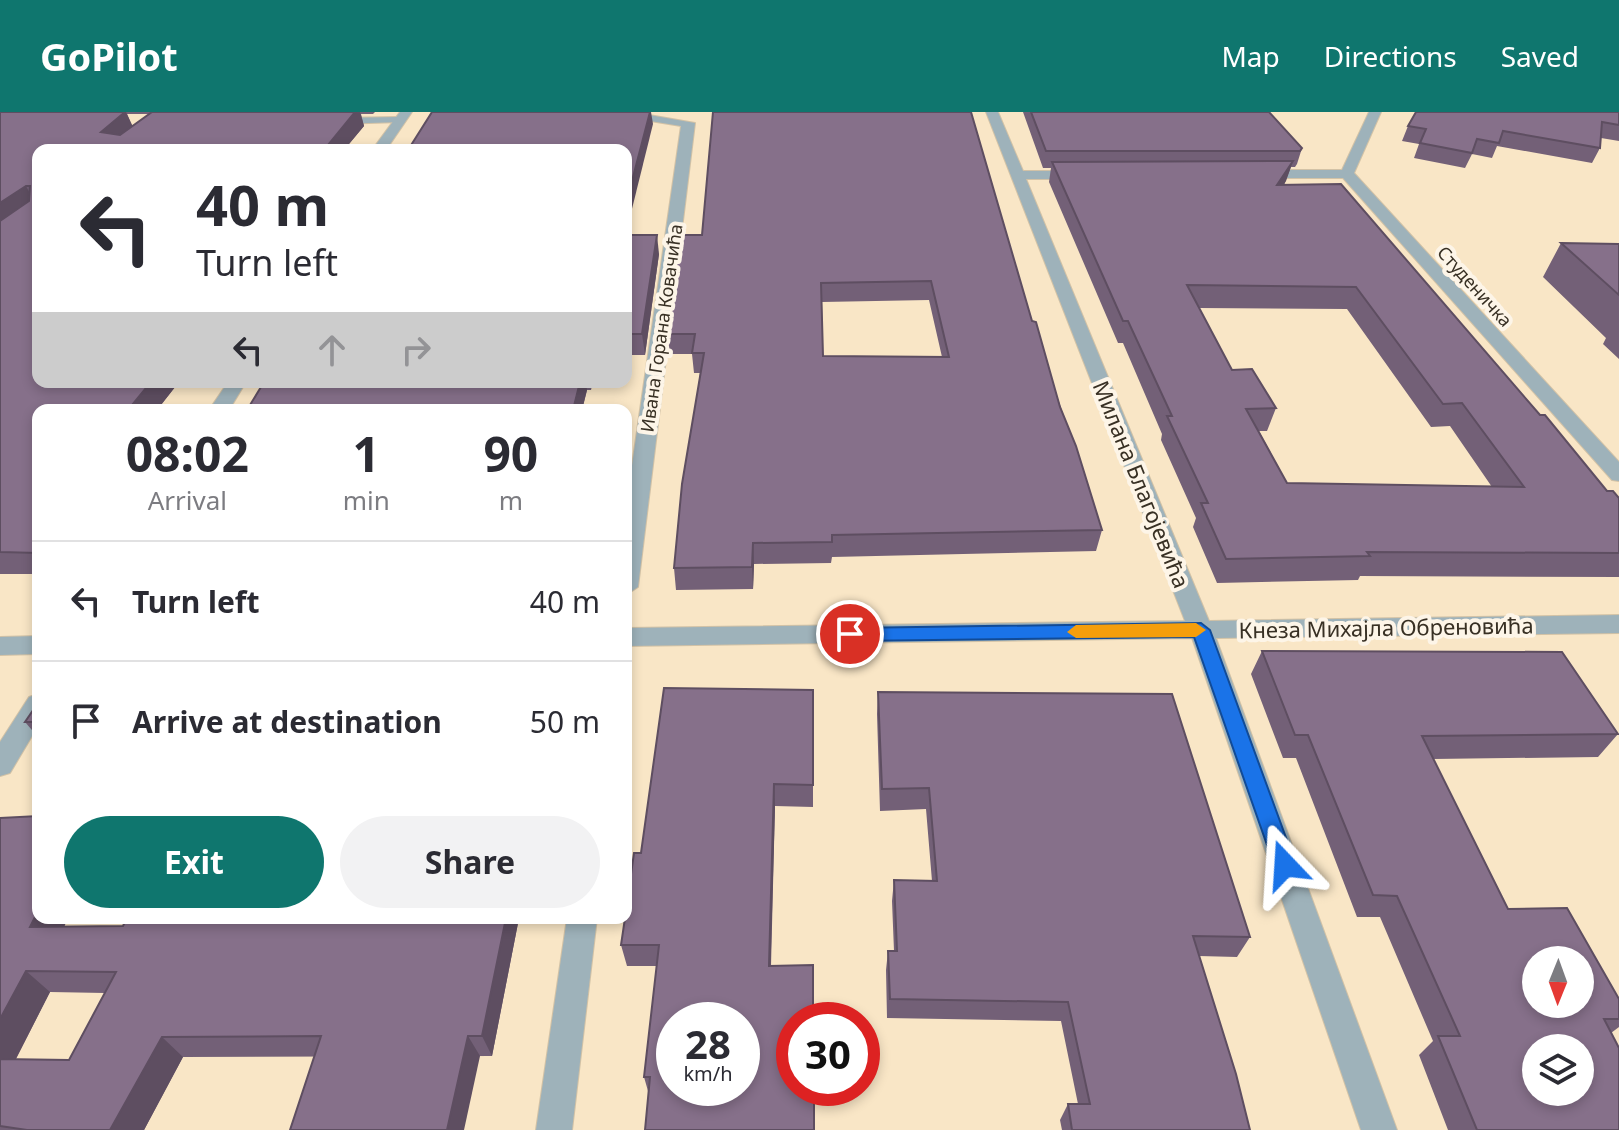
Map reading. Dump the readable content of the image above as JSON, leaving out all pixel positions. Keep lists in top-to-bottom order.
{
  "streets": {
    "street": [
      "Студеничка",
      "Ивана Горана Ковачића",
      "Милана Благојевића",
      "Кнеза Михајла Обреновића"
    ]
  },
  "crossings": [
    ["Милана Благојевића", "Кнеза Михајла Обреновића"]
  ],
  "north": "bottom",
  "page": {
    "header": "GoPilot",
    "nav": ["Map", "Directions", "Saved"],
    "turn": ["40 m", "Turn left"],
    "eta": [
      "08:02",
      "Arrival",
      "1",
      "min",
      "90",
      "m"
    ],
    "list": [
      {
        "name": "Turn left",
        "value": "40 m"
      },
      {
        "name": "Arrive at destination",
        "value": "50 m"
      }
    ],
    "buttons": ["Exit", "Share"],
    "speed": "28 km/h",
    "limit": "30"
  }
}
